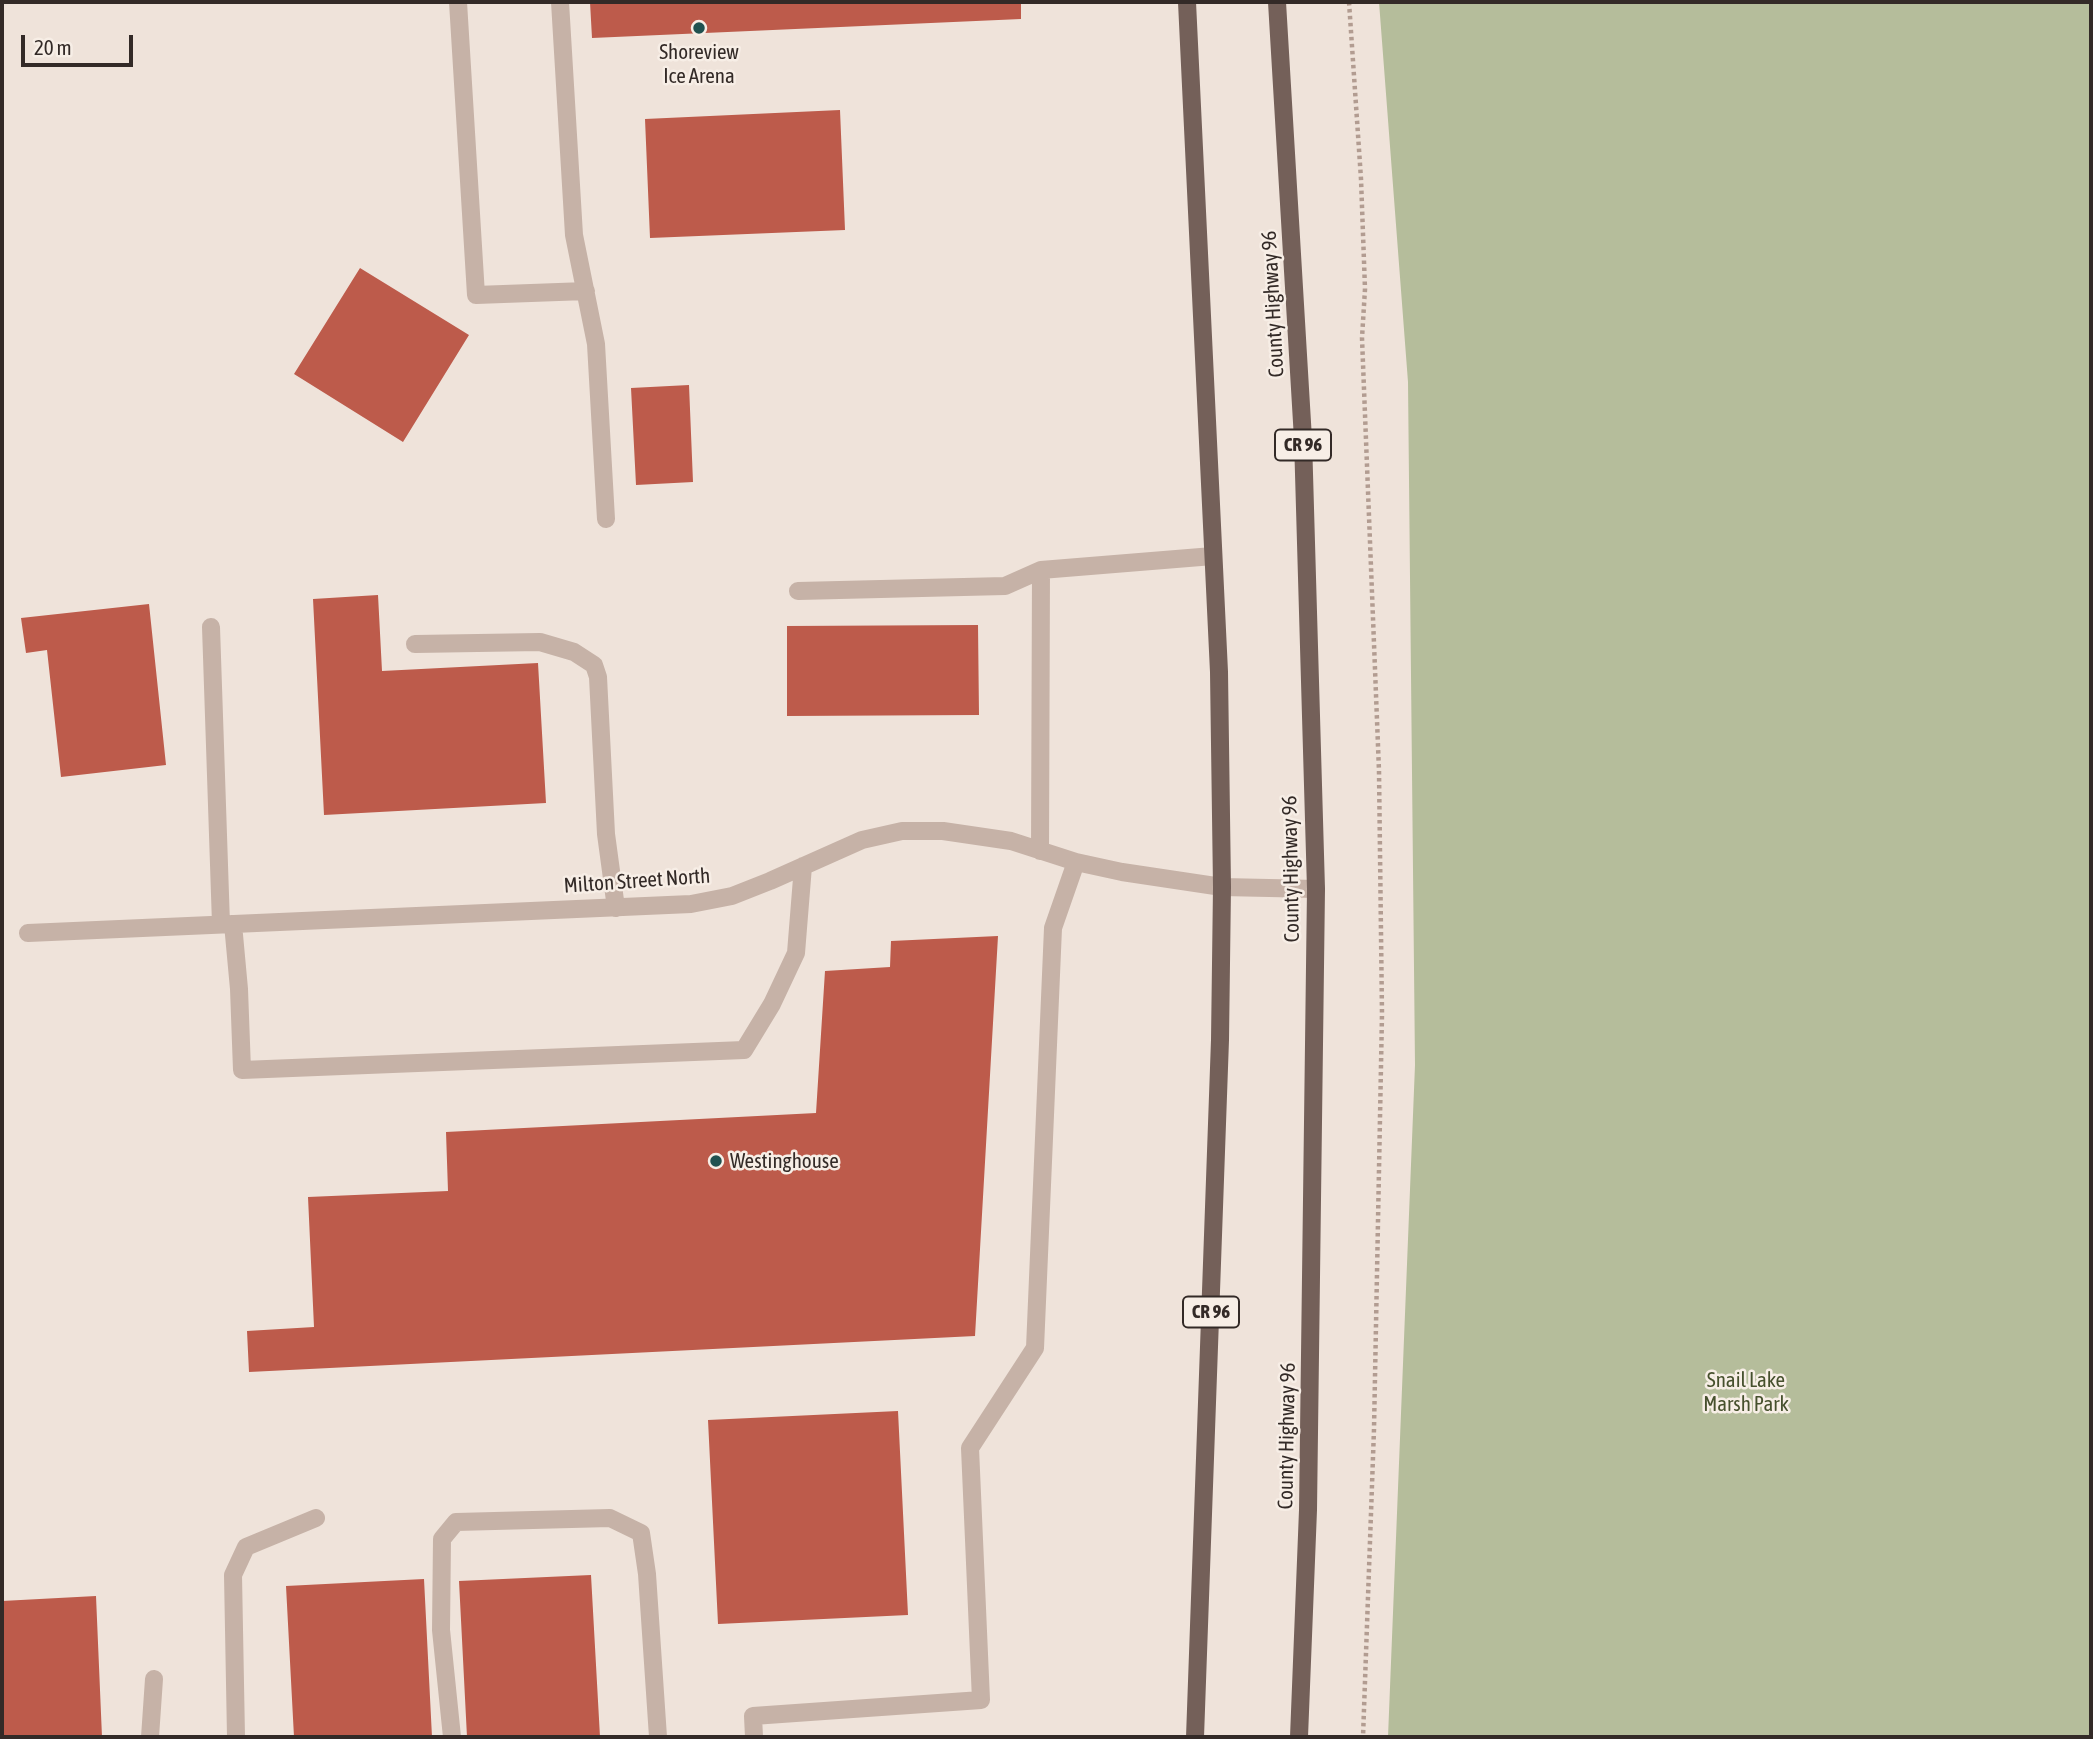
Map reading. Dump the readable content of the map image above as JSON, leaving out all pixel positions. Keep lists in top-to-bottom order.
{
  "streets": {
    "main road": ["County Highway 96", "CR 96"],
    "street": ["Milton Street North"]
  },
  "crossings": [
    ["County Highway 96", "Milton Street North"],
    ["CR 96", "Milton Street North"]
  ],
  "parks": ["Snail Lake Marsh Park"],
  "places": ["Shoreview Ice Arena", "Westinghouse"],
  "scale_bar": "20 m"
}
